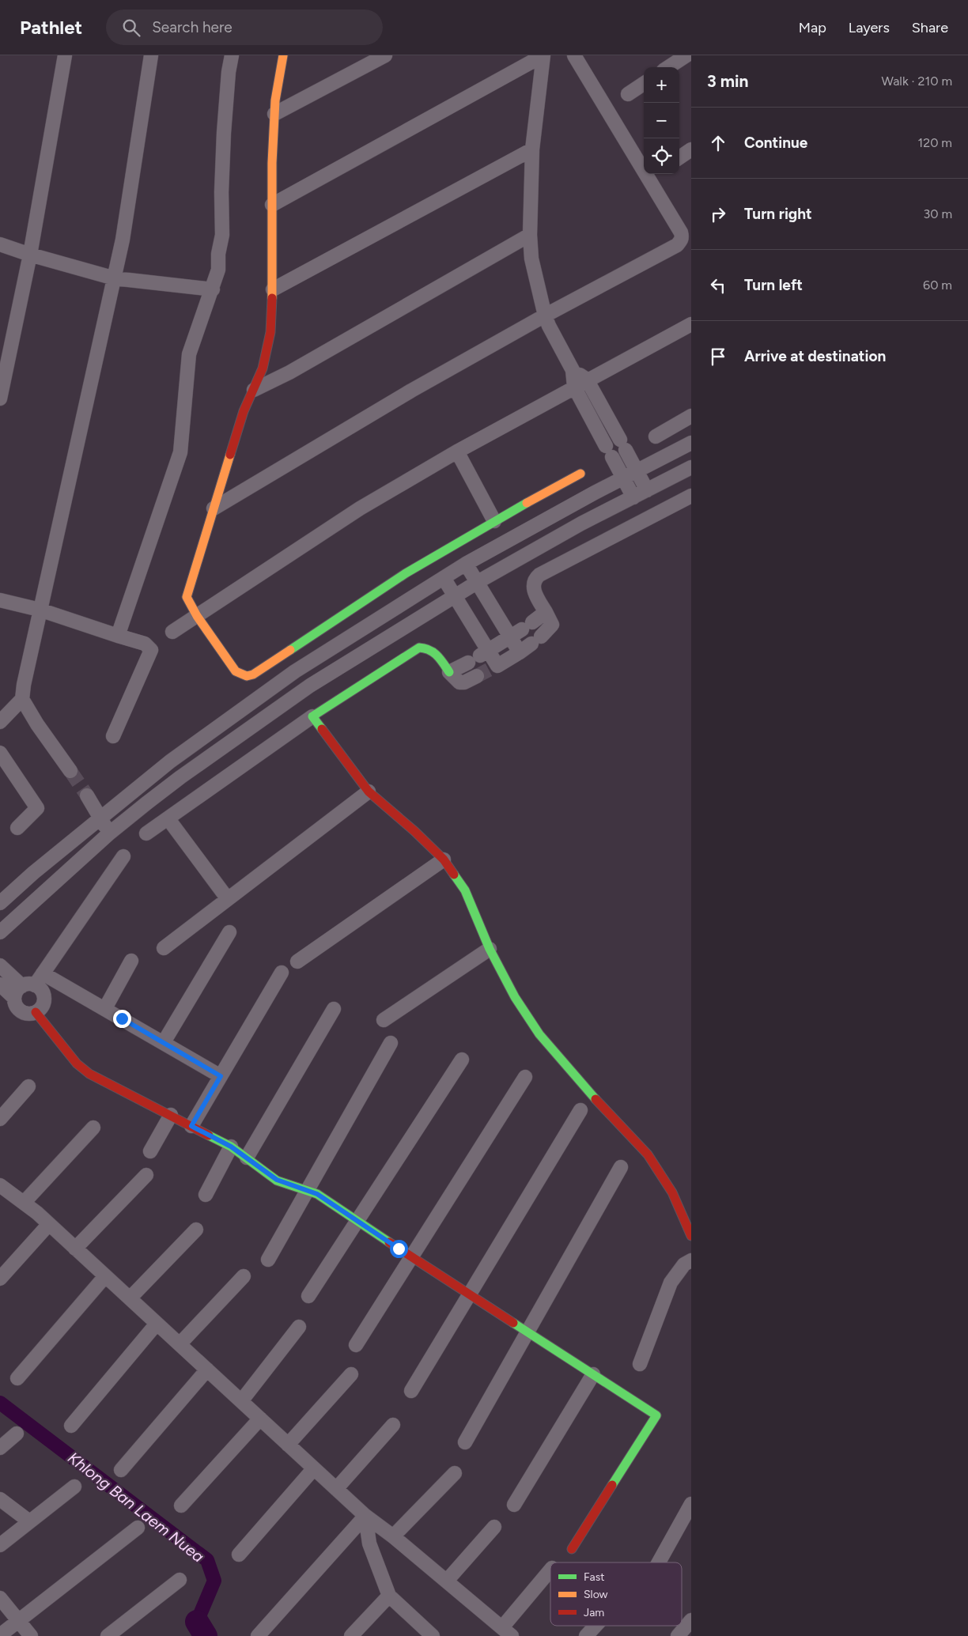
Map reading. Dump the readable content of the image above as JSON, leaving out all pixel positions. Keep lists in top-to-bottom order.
{
  "water": ["Khlong Ban Laem Nuea"],
  "legend": ["Fast", "Slow", "Jam"],
  "page": {
    "header": "Pathlet",
    "search": "Search here",
    "nav": ["Map", "Layers", "Share"],
    "heading": ["3 min", "Walk · 210 m"],
    "map_buttons": ["+", "−"],
    "list": [
      ["Continue", "120 m"],
      ["Turn right", "30 m"],
      ["Turn left", "60 m"],
      "Arrive at destination"
    ]
  }
}
